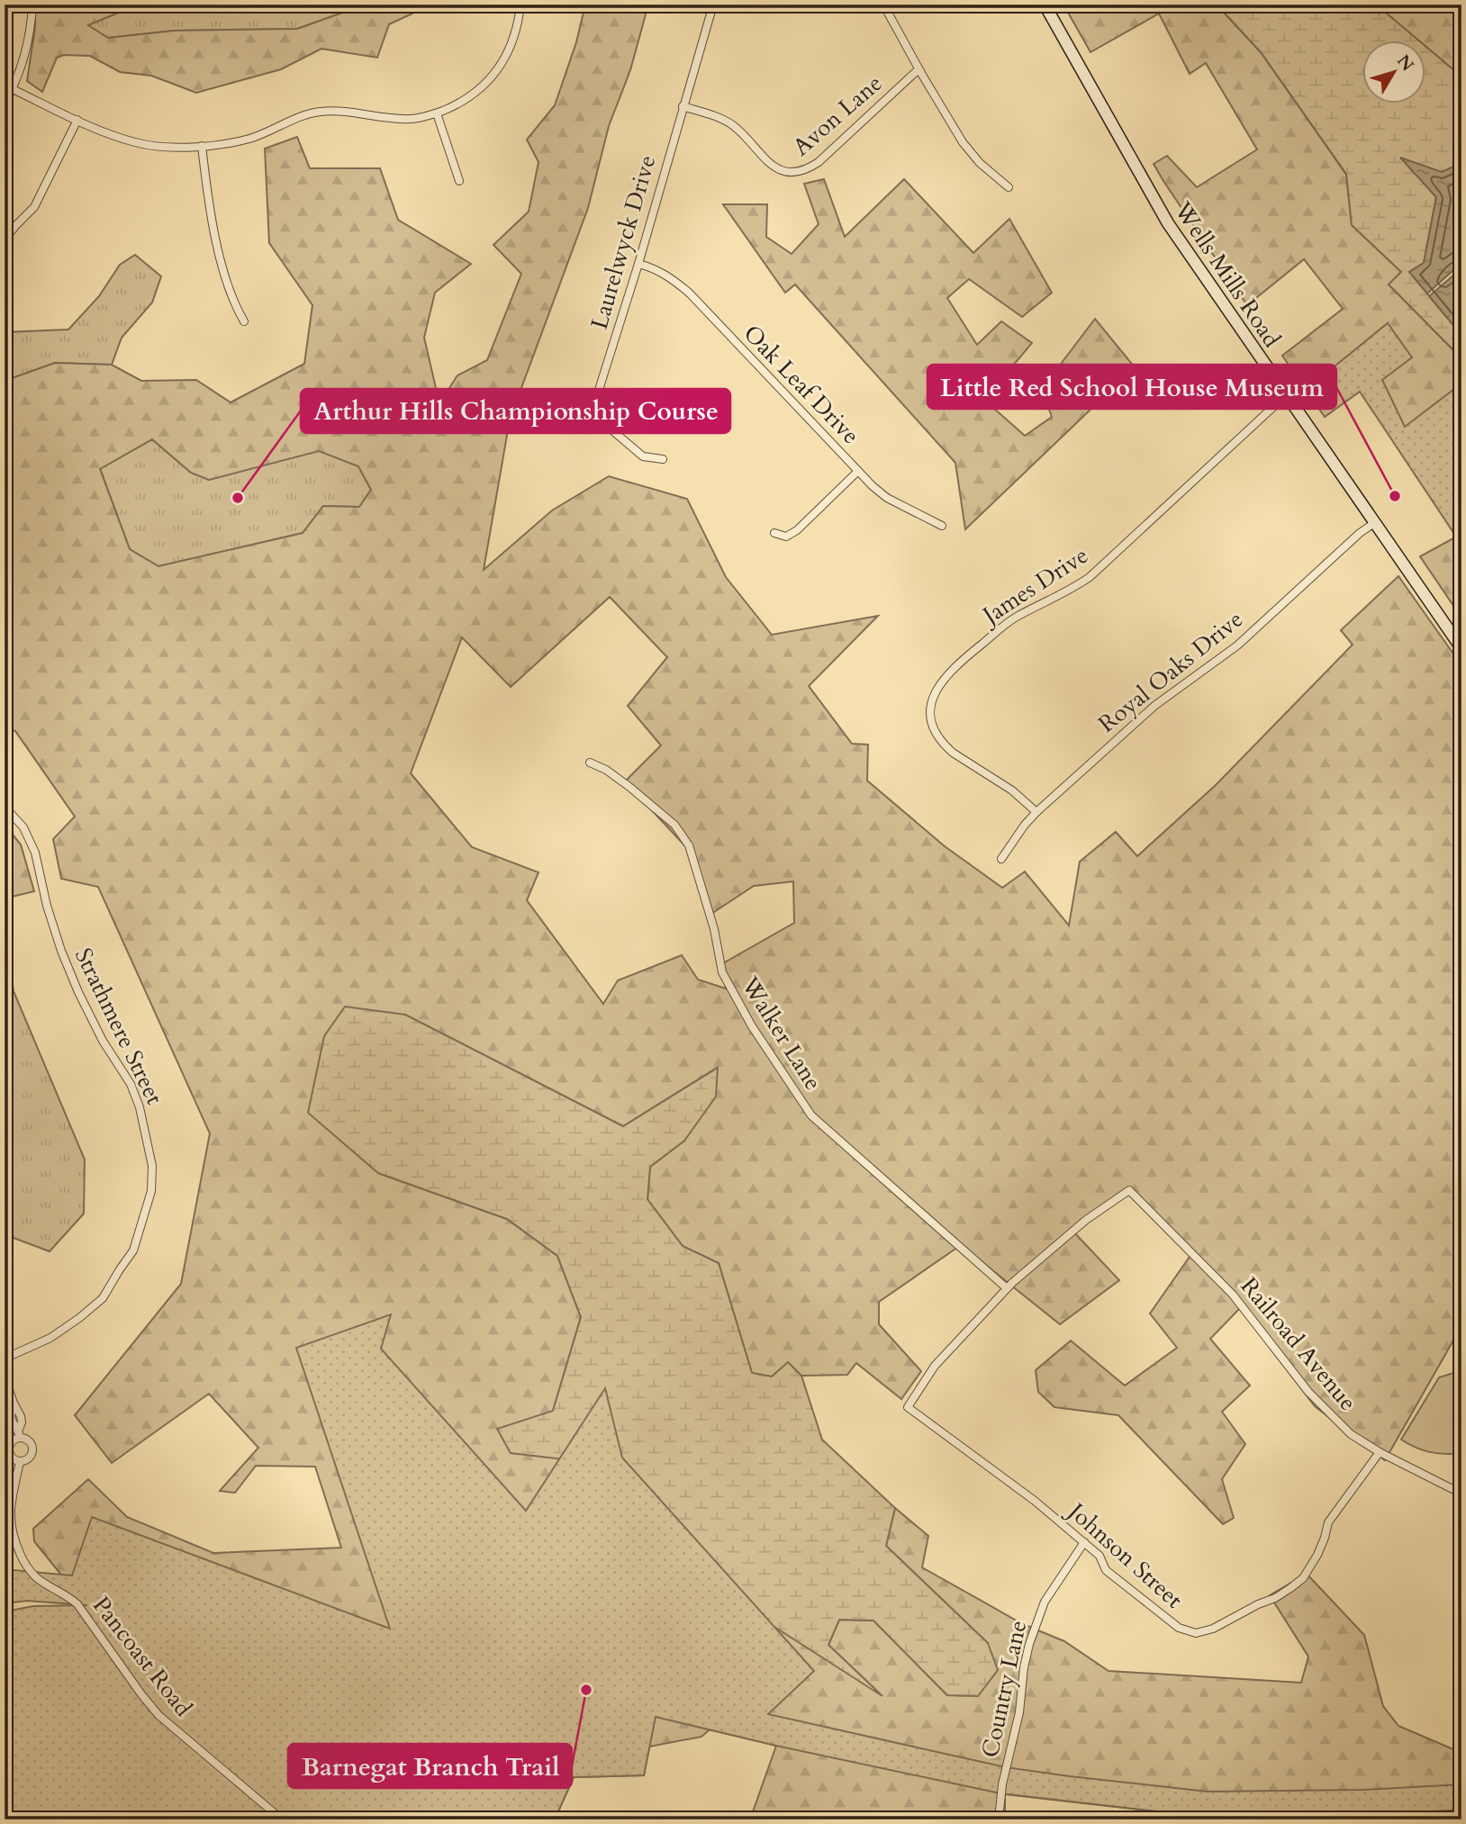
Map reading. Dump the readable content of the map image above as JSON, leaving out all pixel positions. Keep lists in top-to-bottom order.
{
  "streets": {
    "main road": ["Wells Mills Road"],
    "street": [
      "Avon Lane",
      "Laurelwyck Drive",
      "Oak Leaf Drive",
      "James Drive",
      "Royal Oaks Drive",
      "Strathmere Street",
      "Walker Lane",
      "Railroad Avenue",
      "Johnson Street",
      "Pancoast Road",
      "Country Lane"
    ]
  },
  "crossings": [
    ["Avon Lane", "Laurelwyck Drive"],
    ["Laurelwyck Drive", "Oak Leaf Drive"],
    ["Wells Mills Road", "James Drive"],
    ["Wells Mills Road", "Royal Oaks Drive"],
    ["James Drive", "Royal Oaks Drive"],
    ["Walker Lane", "Railroad Avenue"],
    ["Walker Lane", "Johnson Street"],
    ["Railroad Avenue", "Johnson Street"],
    ["Johnson Street", "Country Lane"]
  ],
  "places": ["Little Red School House Museum", "Arthur Hills Championship Course", "Barnegat Branch Trail"],
  "north": "top right"
}
